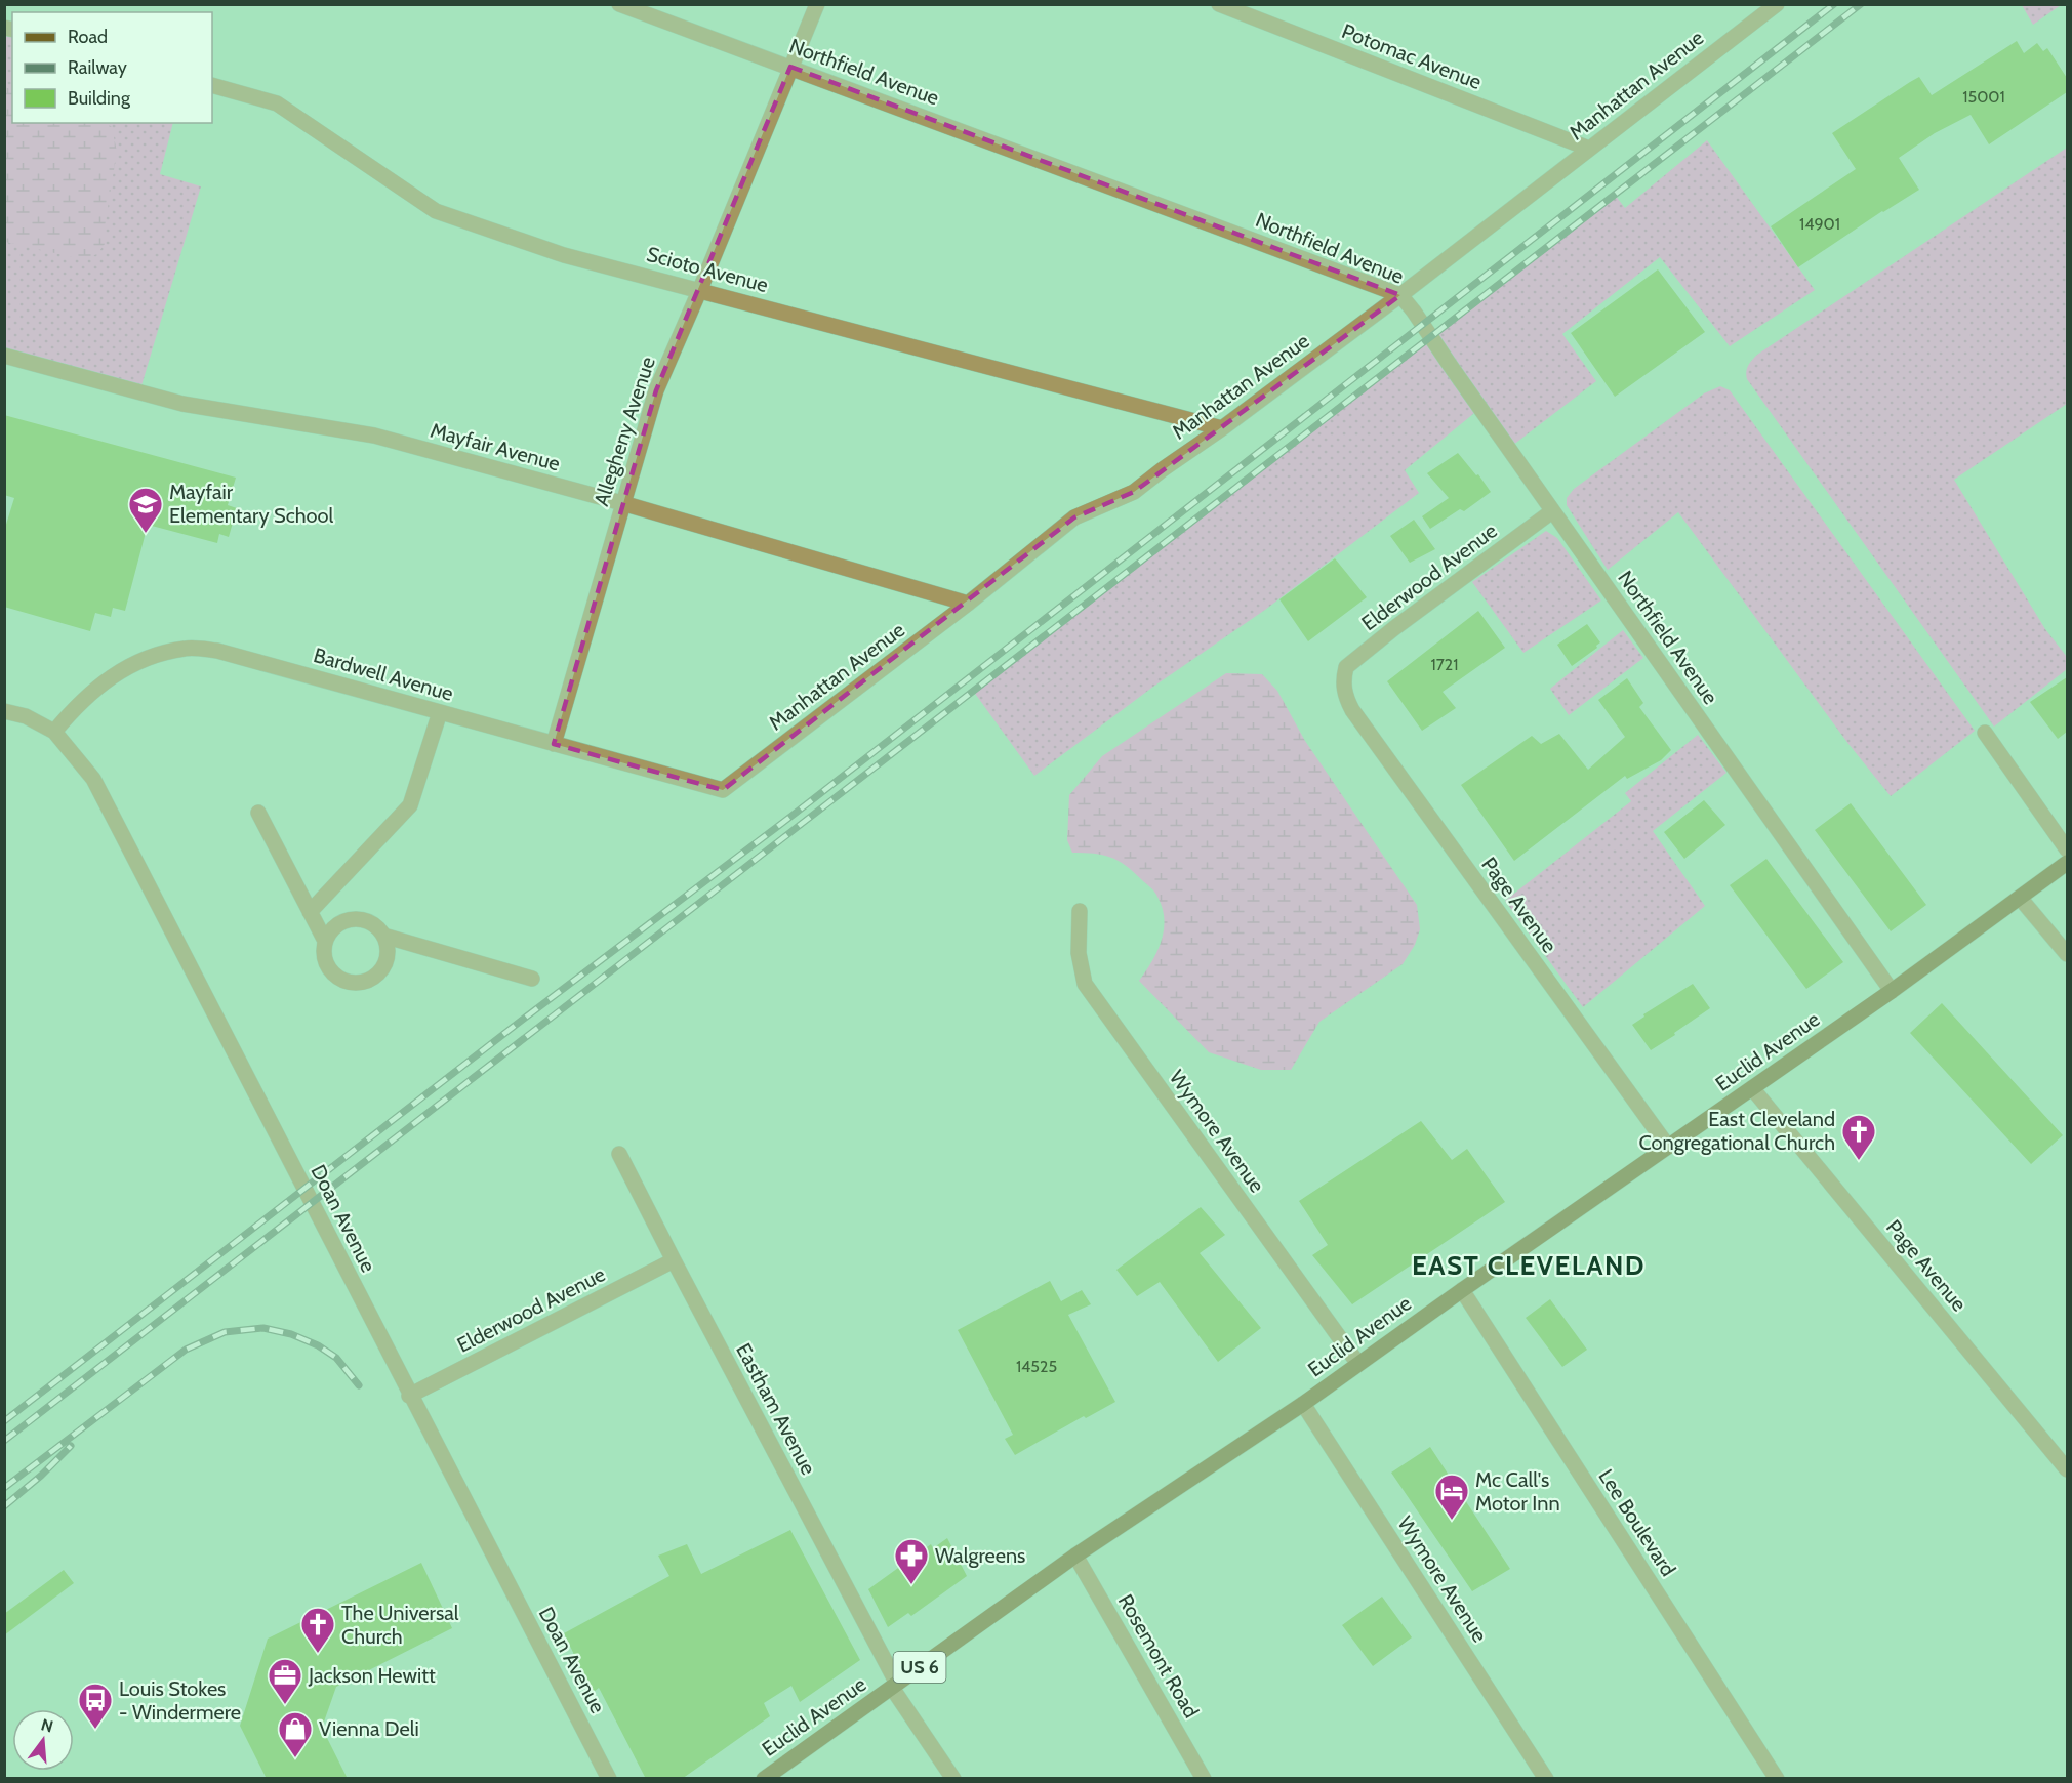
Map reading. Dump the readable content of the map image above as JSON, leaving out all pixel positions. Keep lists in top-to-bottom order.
{
  "streets": {
    "main road": ["Euclid Avenue", "US 6"],
    "street": [
      "Potomac Avenue",
      "Northfield Avenue",
      "Manhattan Avenue",
      "Scioto Avenue",
      "Allegheny Avenue",
      "Mayfair Avenue",
      "Elderwood Avenue",
      "Bardwell Avenue",
      "Page Avenue",
      "Wymore Avenue",
      "Doan Avenue",
      "Eastham Avenue",
      "Lee Boulevard",
      "Rosemont Road"
    ]
  },
  "crossings": [
    ["Potomac Avenue", "Manhattan Avenue"],
    ["Northfield Avenue", "Manhattan Avenue"],
    ["Northfield Avenue", "Allegheny Avenue"],
    ["Northfield Avenue", "Elderwood Avenue"],
    ["Northfield Avenue", "Euclid Avenue"],
    ["Manhattan Avenue", "Scioto Avenue"],
    ["Manhattan Avenue", "Mayfair Avenue"],
    ["Manhattan Avenue", "Bardwell Avenue"],
    ["Scioto Avenue", "Allegheny Avenue"],
    ["Allegheny Avenue", "Mayfair Avenue"],
    ["Allegheny Avenue", "Bardwell Avenue"],
    ["Elderwood Avenue", "Page Avenue"],
    ["Elderwood Avenue", "Doan Avenue"],
    ["Elderwood Avenue", "Eastham Avenue"],
    ["Bardwell Avenue", "Doan Avenue"],
    ["Page Avenue", "Euclid Avenue"],
    ["Euclid Avenue", "Wymore Avenue"],
    ["Euclid Avenue", "Eastham Avenue"],
    ["Euclid Avenue", "Lee Boulevard"],
    ["Euclid Avenue", "Rosemont Road"]
  ],
  "districts": ["EAST CLEVELAND"],
  "places": {
    "school or university": ["Mayfair Elementary School"],
    "church": ["East Cleveland Congregational Church", "The Universal Church"],
    "hotel": ["Mc Call's Motor Inn"],
    "pharmacy": ["Walgreens"],
    "office": ["Jackson Hewitt"],
    "bus stop": ["Louis Stokes - Windermere"],
    "shop": ["Vienna Deli"]
  },
  "house_numbers": [
    "15001",
    "14901",
    "1721",
    "14525"
  ],
  "legend": ["Road", "Railway", "Building"],
  "north": "top"
}
